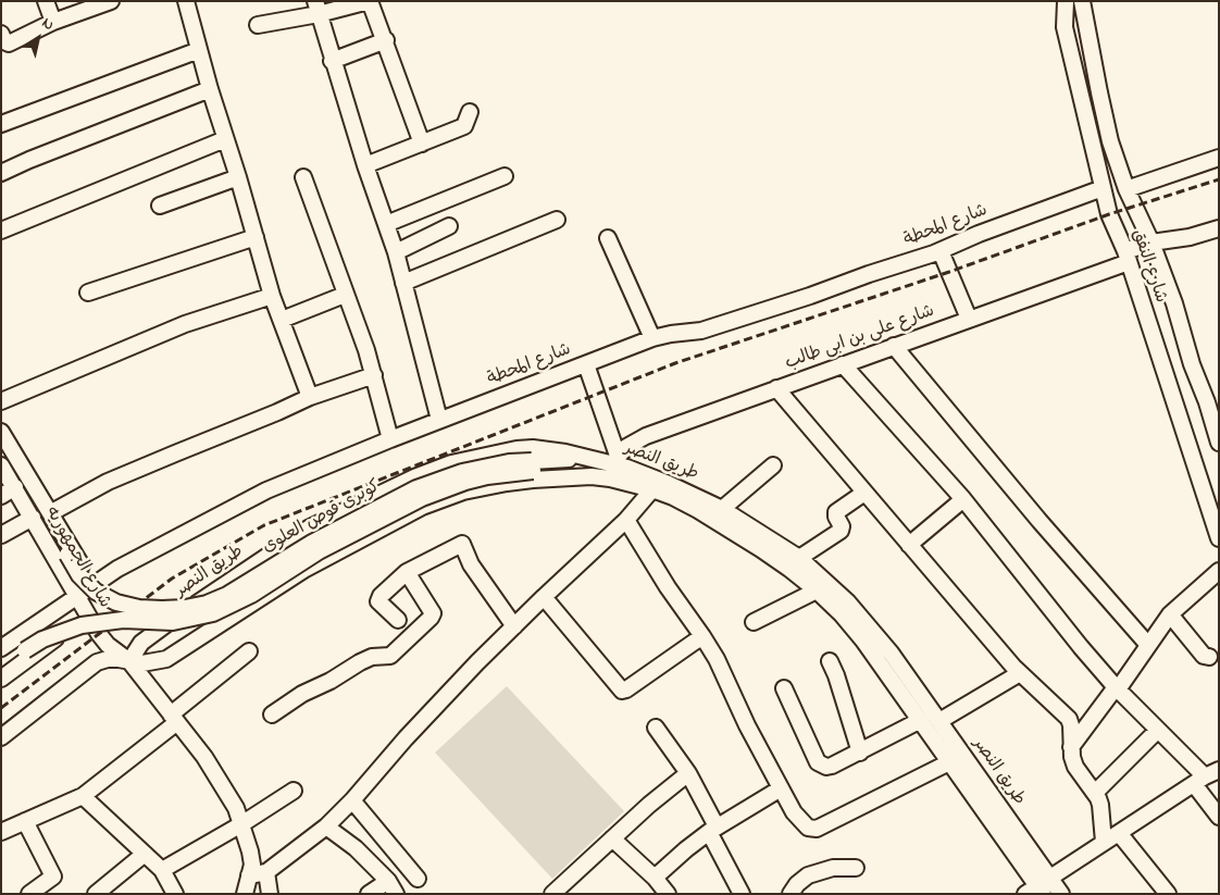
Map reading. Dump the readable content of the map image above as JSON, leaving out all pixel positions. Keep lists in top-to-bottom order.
{
  "streets": {
    "street": [
      "شارع المحطة",
      "شارع النفق",
      "شارع على بن ابى طالب",
      "طريق النصر",
      "كوبرى قوص العلوى",
      "شارع الجمهوريه"
    ]
  },
  "crossings": [
    ["شارع المحطة", "شارع النفق"],
    ["شارع المحطة", "شارع الجمهوريه"],
    ["شارع النفق", "شارع على بن ابى طالب"],
    ["شارع على بن ابى طالب", "طريق النصر"],
    ["طريق النصر", "كوبرى قوص العلوى"],
    ["طريق النصر", "شارع الجمهوريه"]
  ],
  "north": "top right"
}
